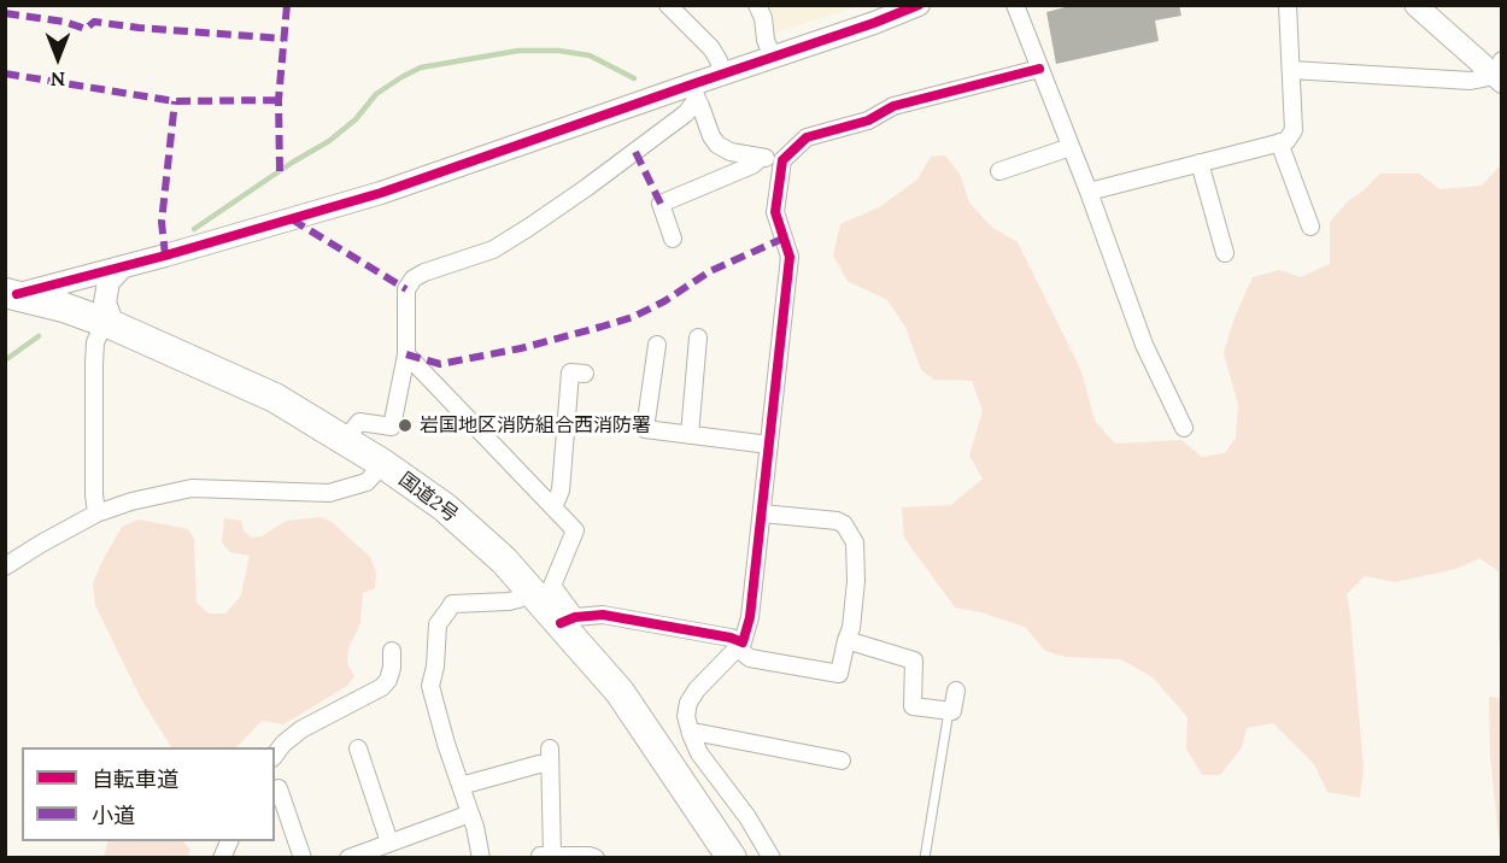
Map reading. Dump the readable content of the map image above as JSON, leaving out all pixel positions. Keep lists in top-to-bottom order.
{
  "streets": {
    "highway": ["国道2号"]
  },
  "places": ["岩国地区消防組合西消防署"],
  "legend": ["自転車道", "小道"],
  "north": "bottom"
}
